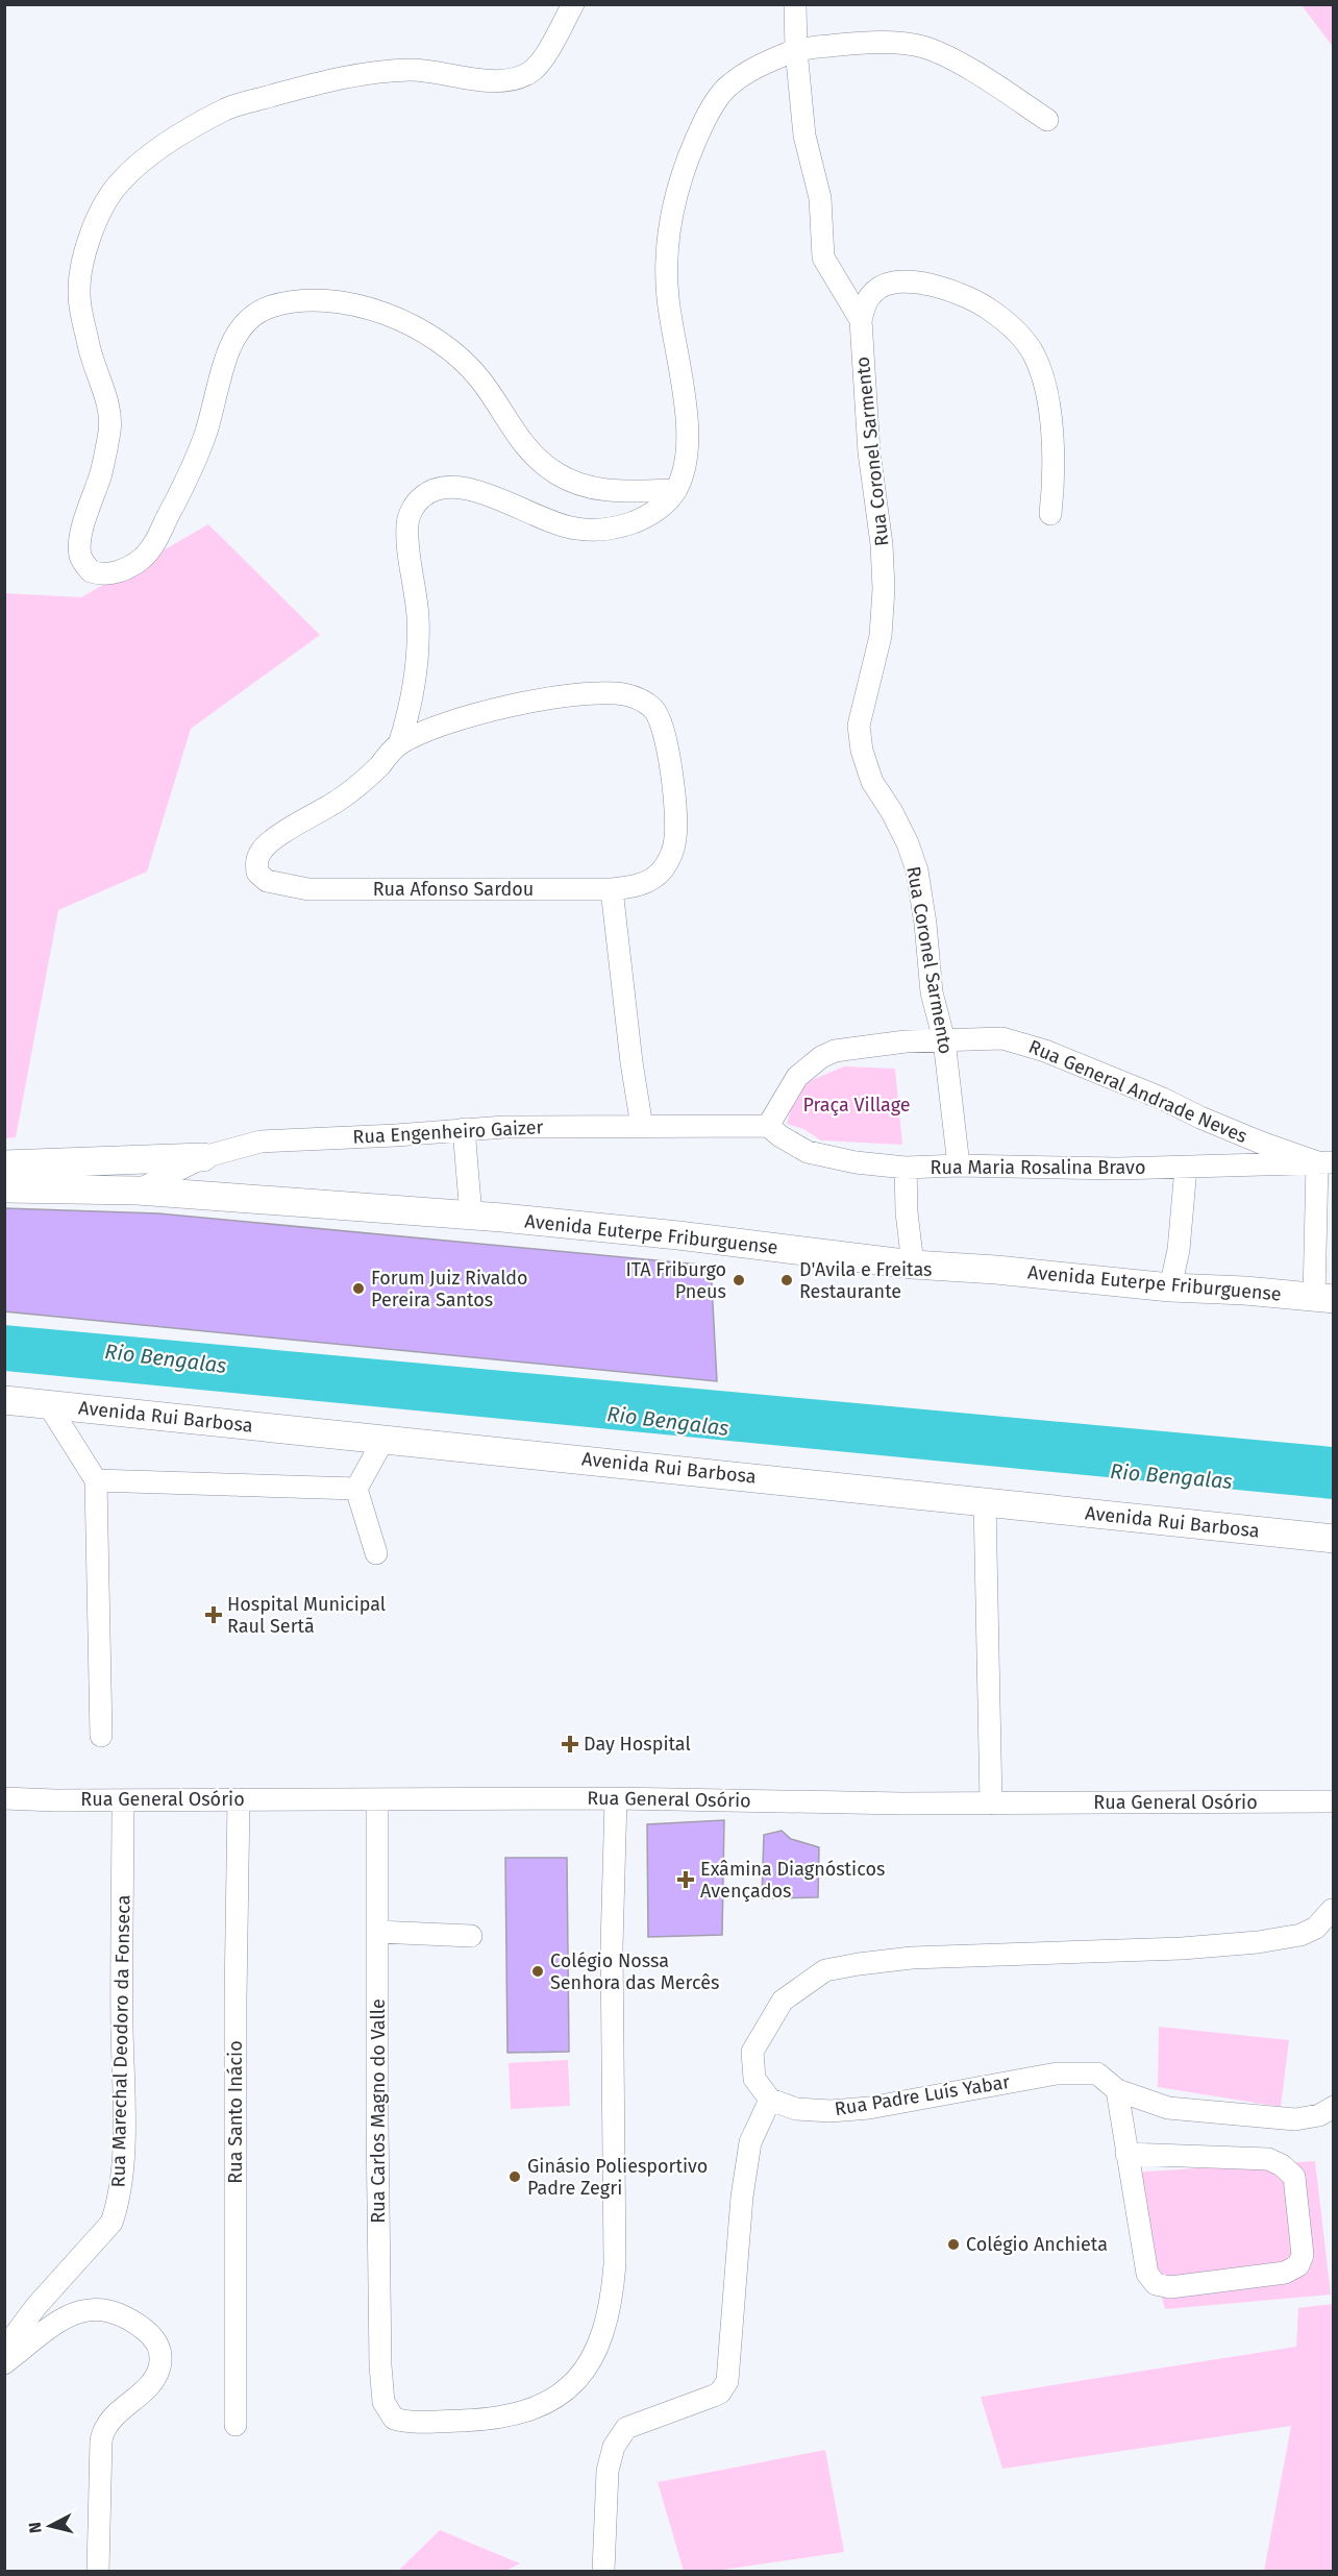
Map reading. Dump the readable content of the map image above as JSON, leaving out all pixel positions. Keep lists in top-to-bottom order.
{
  "streets": {
    "main road": ["Avenida Euterpe Friburguense", "Avenida Rui Barbosa"],
    "street": [
      "Rua Coronel Sarmento",
      "Rua Afonso Sardou",
      "Rua General Andrade Neves",
      "Rua Engenheiro Gaizer",
      "Rua Maria Rosalina Bravo",
      "Rua General Osório",
      "Rua Marechal Deodoro da Fonseca",
      "Rua Padre Luís Yabar",
      "Rua Carlos Magno do Valle",
      "Rua Santo Inácio"
    ]
  },
  "crossings": [
    ["Rua Coronel Sarmento", "Rua General Andrade Neves"],
    ["Rua Coronel Sarmento", "Rua Maria Rosalina Bravo"],
    ["Rua General Andrade Neves", "Rua Engenheiro Gaizer"],
    ["Rua General Andrade Neves", "Rua Maria Rosalina Bravo"],
    ["Rua Engenheiro Gaizer", "Rua Maria Rosalina Bravo"],
    ["Rua Engenheiro Gaizer", "Avenida Euterpe Friburguense"],
    ["Rua General Osório", "Rua Marechal Deodoro da Fonseca"],
    ["Rua General Osório", "Rua Carlos Magno do Valle"],
    ["Rua General Osório", "Rua Santo Inácio"]
  ],
  "water": ["Rio Bengalas"],
  "parks": ["Praça Village"],
  "places": {
    "other": [
      "ITA Friburgo Pneus",
      "D'Avila e Freitas Restaurante",
      "Forum Juiz Rivaldo Pereira Santos",
      "Colégio Nossa Senhora das Mercês",
      "Ginásio Poliesportivo Padre Zegri",
      "Colégio Anchieta"
    ],
    "health": ["Hospital Municipal Raul Sertã", "Day Hospital", "Exâmina Diagnósticos Avençados"]
  },
  "north": "left"
}
